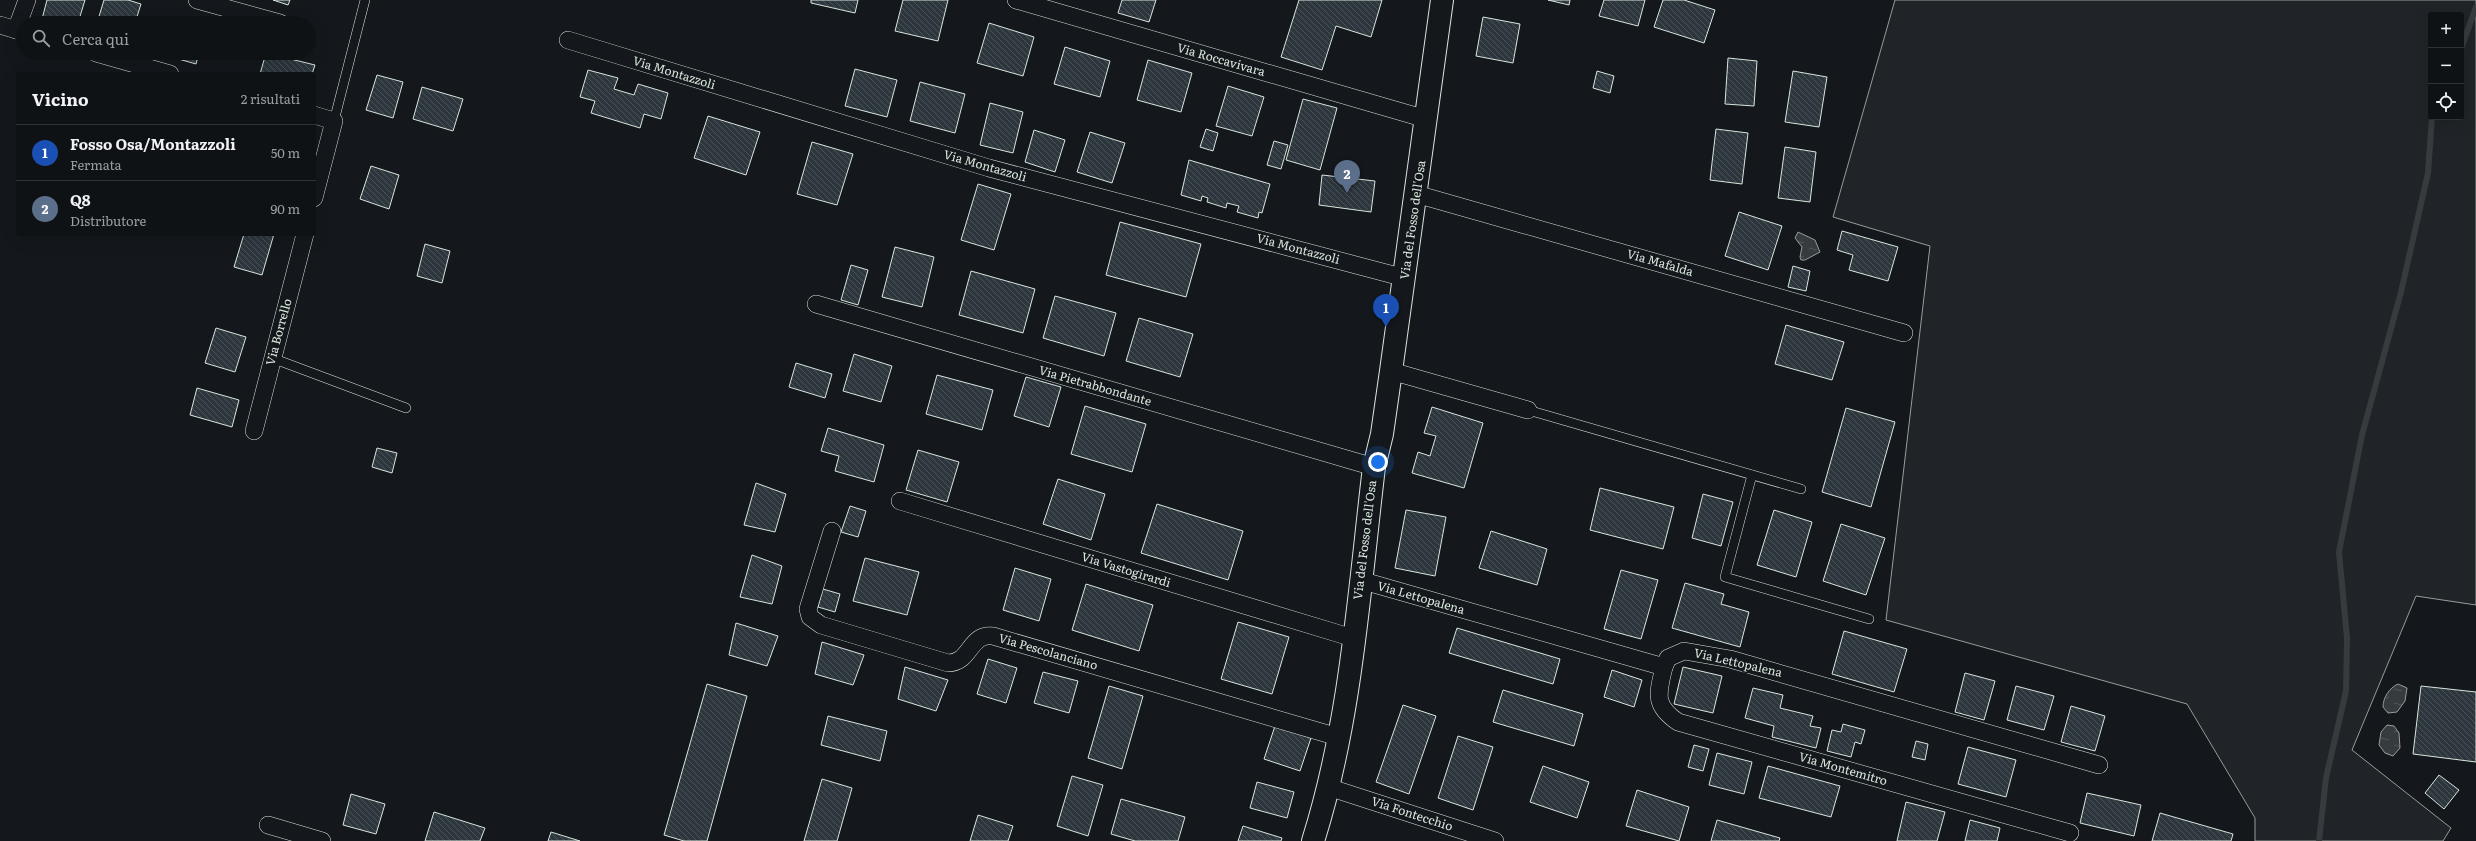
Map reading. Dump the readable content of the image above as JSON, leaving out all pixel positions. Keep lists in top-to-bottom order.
{
  "streets": {
    "street": [
      "Via Roccavivara",
      "Via Montazzoli",
      "Via del Fosso dell'Osa",
      "Via Mafalda",
      "Via Borrello",
      "Via Pietrabbondante",
      "Via Vastogirardi",
      "Via Lettopalena",
      "Via Pescolanciano",
      "Via Montemitro",
      "Via Fontecchio"
    ]
  },
  "crossings": [
    ["Via Roccavivara", "Via del Fosso dell'Osa"],
    ["Via Montazzoli", "Via del Fosso dell'Osa"],
    ["Via del Fosso dell'Osa", "Via Mafalda"],
    ["Via del Fosso dell'Osa", "Via Pietrabbondante"],
    ["Via del Fosso dell'Osa", "Via Vastogirardi"],
    ["Via del Fosso dell'Osa", "Via Lettopalena"],
    ["Via del Fosso dell'Osa", "Via Pescolanciano"],
    ["Via del Fosso dell'Osa", "Via Fontecchio"],
    ["Via Lettopalena", "Via Montemitro"]
  ],
  "page": {
    "map_buttons": ["+", "−"],
    "search": "Cerca qui",
    "heading": ["Vicino", "2 risultati"],
    "list": [
      {
        "mark": "1",
        "name": "Fosso Osa/Montazzoli",
        "note": "Fermata",
        "value": "50 m"
      },
      {
        "mark": "2",
        "name": "Q8",
        "note": "Distributore",
        "value": "90 m"
      }
    ],
    "pins": ["2", "1"]
  }
}
